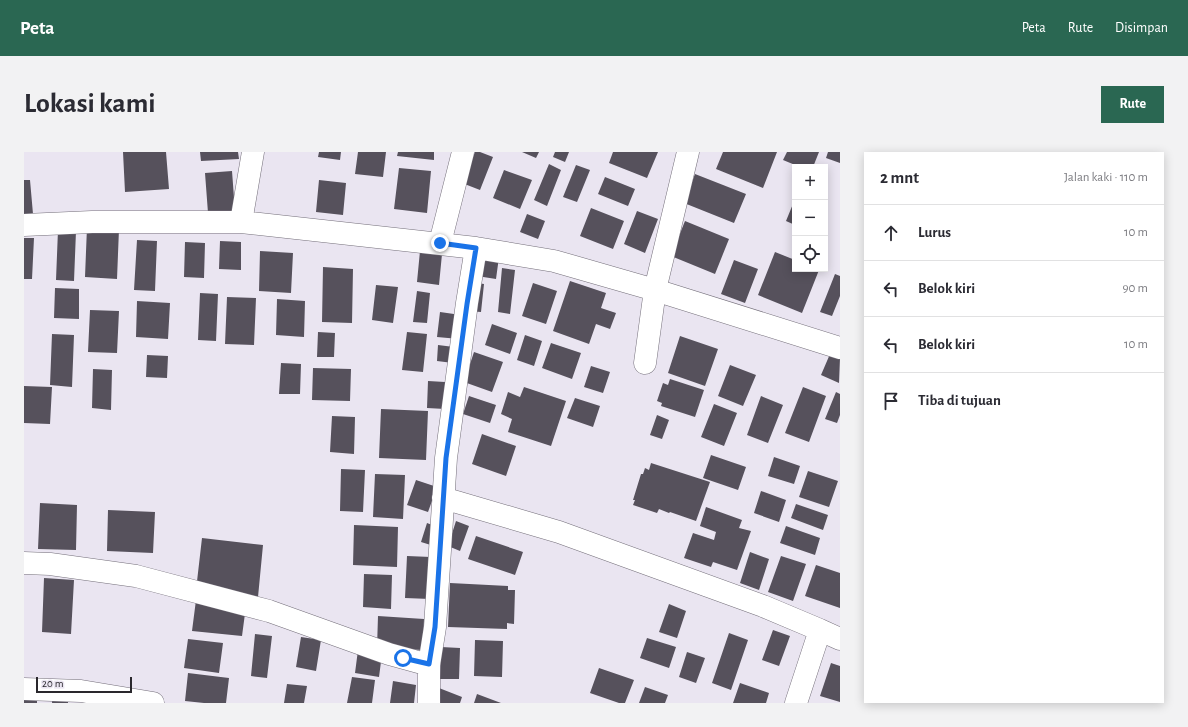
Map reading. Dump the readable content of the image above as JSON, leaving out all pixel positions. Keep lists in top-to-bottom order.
{
  "scale_bar": "20 m",
  "page": {
    "header": "Peta",
    "nav": ["Peta", "Rute", "Disimpan"],
    "buttons": "Rute",
    "title": "Lokasi kami",
    "heading": ["2 mnt", "Jalan kaki · 110 m"],
    "map_buttons": ["+", "−"],
    "list": [
      ["Lurus", "10 m"],
      ["Belok kiri", "90 m"],
      ["Belok kiri", "10 m"],
      "Tiba di tujuan"
    ],
    "scale": "20 m"
  }
}
